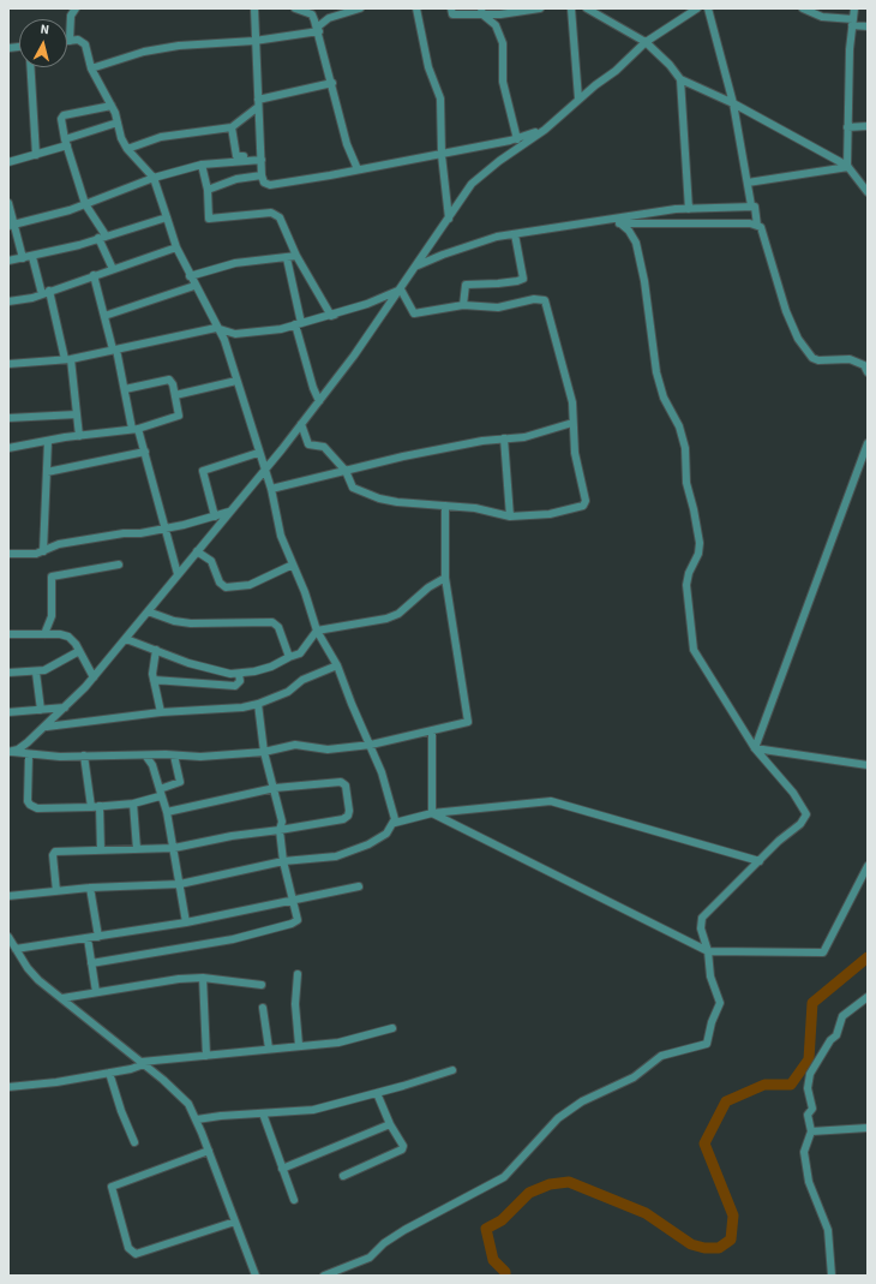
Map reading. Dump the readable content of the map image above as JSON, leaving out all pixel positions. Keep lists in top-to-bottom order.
{
  "north": "top"
}
